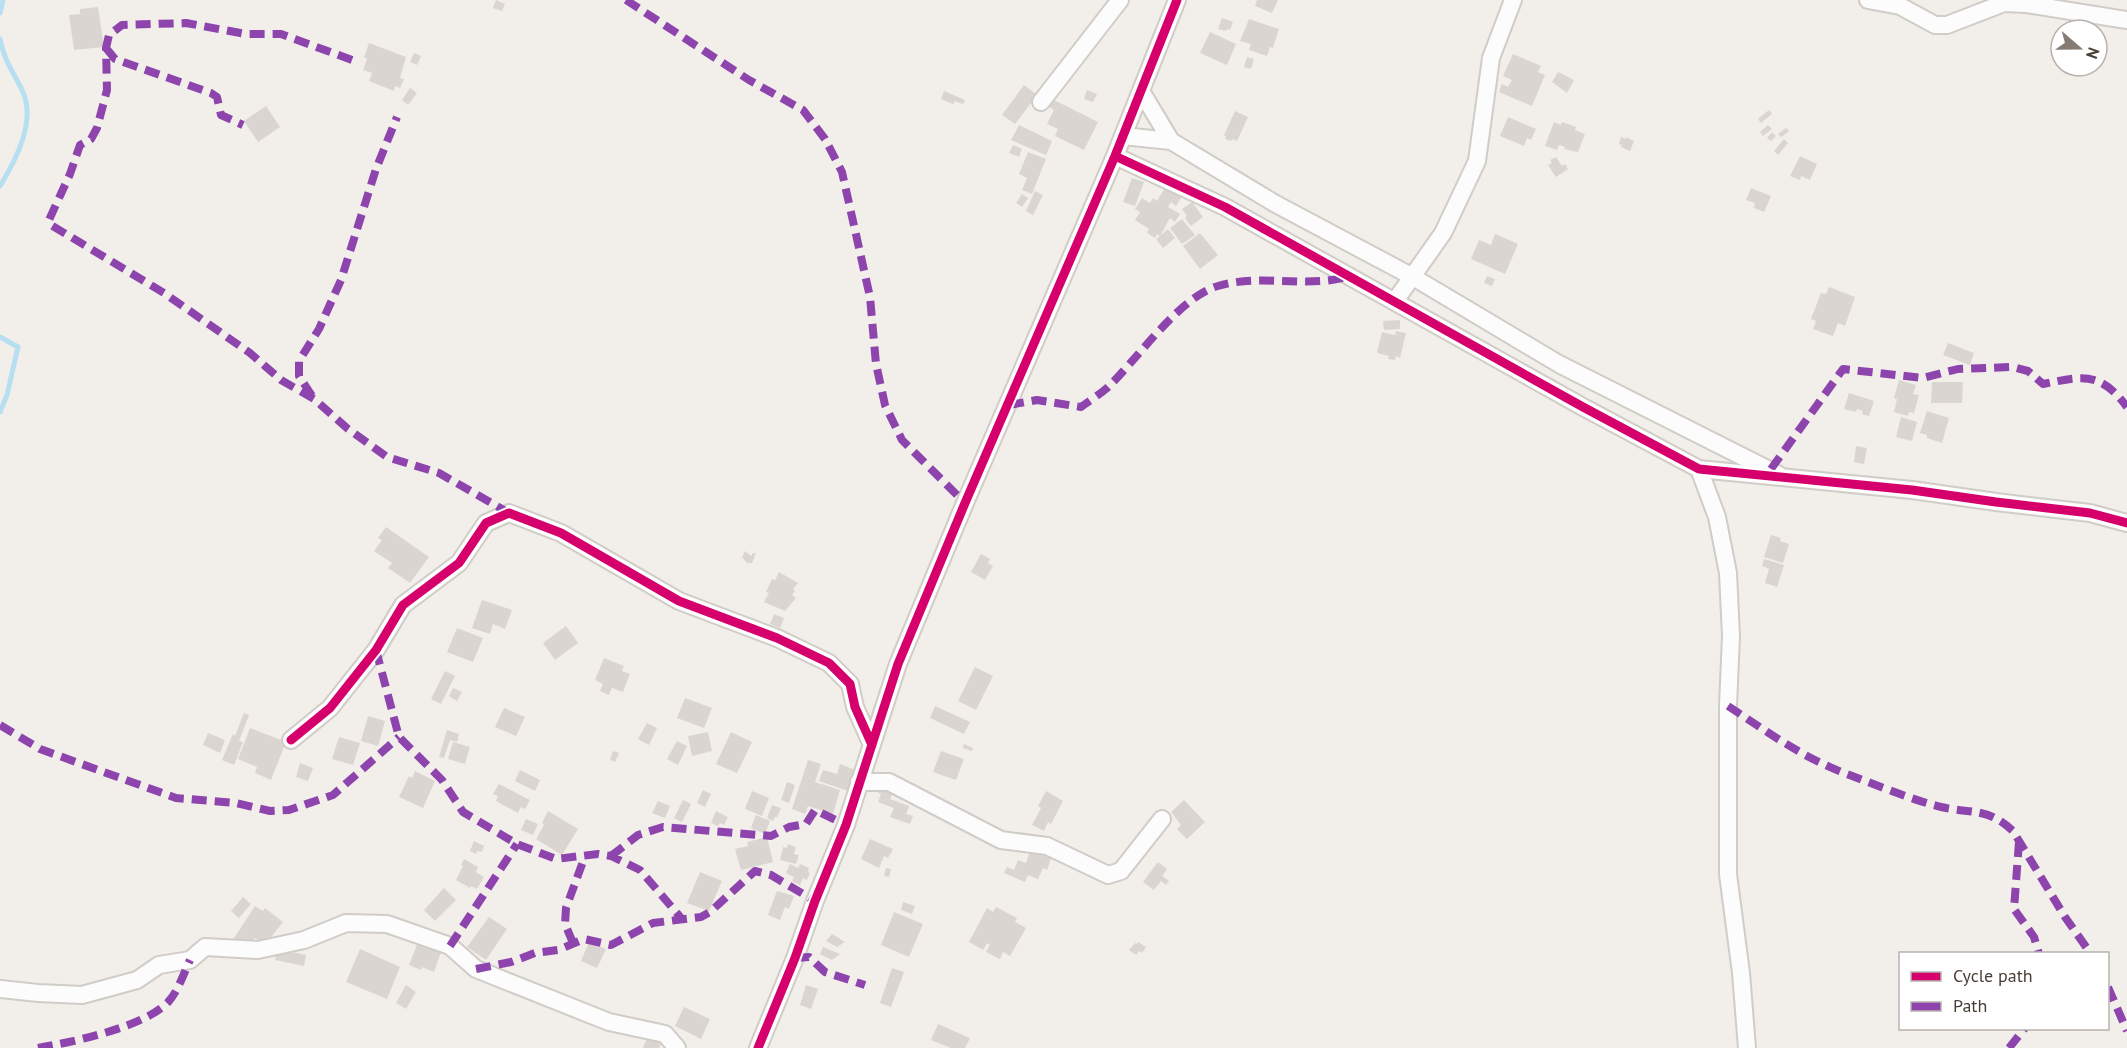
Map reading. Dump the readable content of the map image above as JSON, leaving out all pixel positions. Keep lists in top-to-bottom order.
{
  "legend": ["Cycle path", "Path"],
  "north": "right"
}
